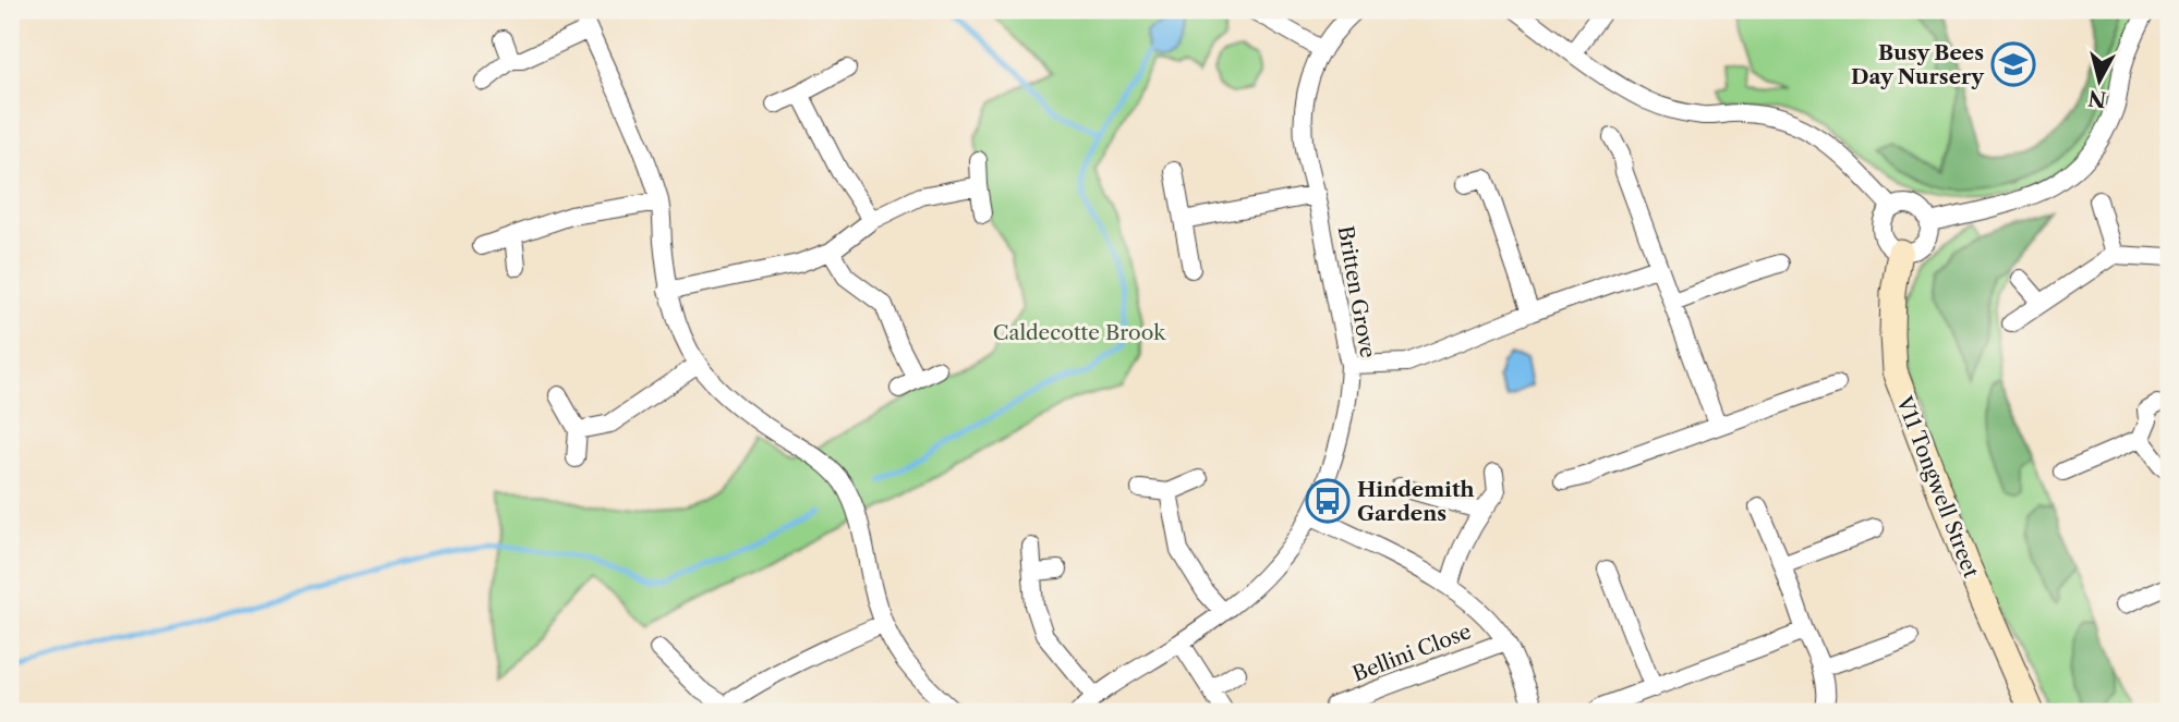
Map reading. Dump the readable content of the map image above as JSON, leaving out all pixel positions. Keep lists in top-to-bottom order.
{
  "streets": {
    "street": ["Britten Grove", "V11 Tongwell Street", "Bellini Close"]
  },
  "parks": ["Caldecotte Brook"],
  "places": {
    "school or university": ["Busy Bees Day Nursery"],
    "bus stop": ["Hindemith Gardens"]
  },
  "north": "bottom"
}
